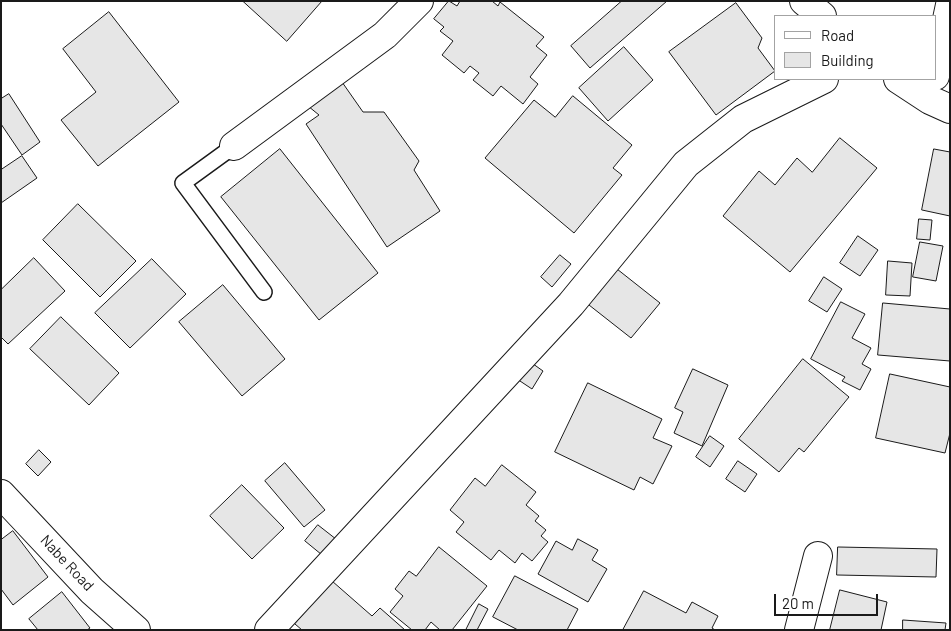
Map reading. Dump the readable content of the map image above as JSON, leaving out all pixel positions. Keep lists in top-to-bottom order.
{
  "streets": {
    "street": ["Nabe Road"]
  },
  "legend": ["Road", "Building"],
  "scale_bar": "20 m"
}
